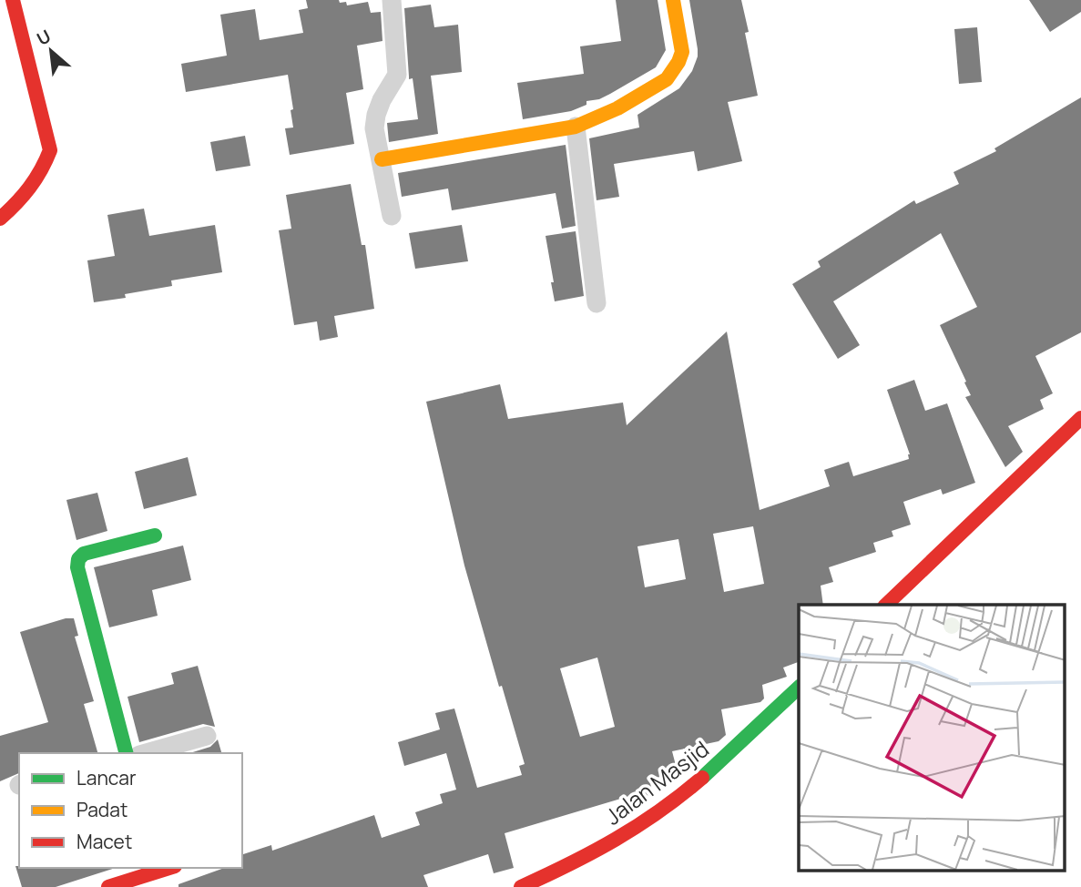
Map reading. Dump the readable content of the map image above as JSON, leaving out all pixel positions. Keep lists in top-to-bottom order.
{
  "streets": {
    "street": ["Jalan Masjid"]
  },
  "legend": ["Lancar", "Padat", "Macet"],
  "north": "top left"
}
